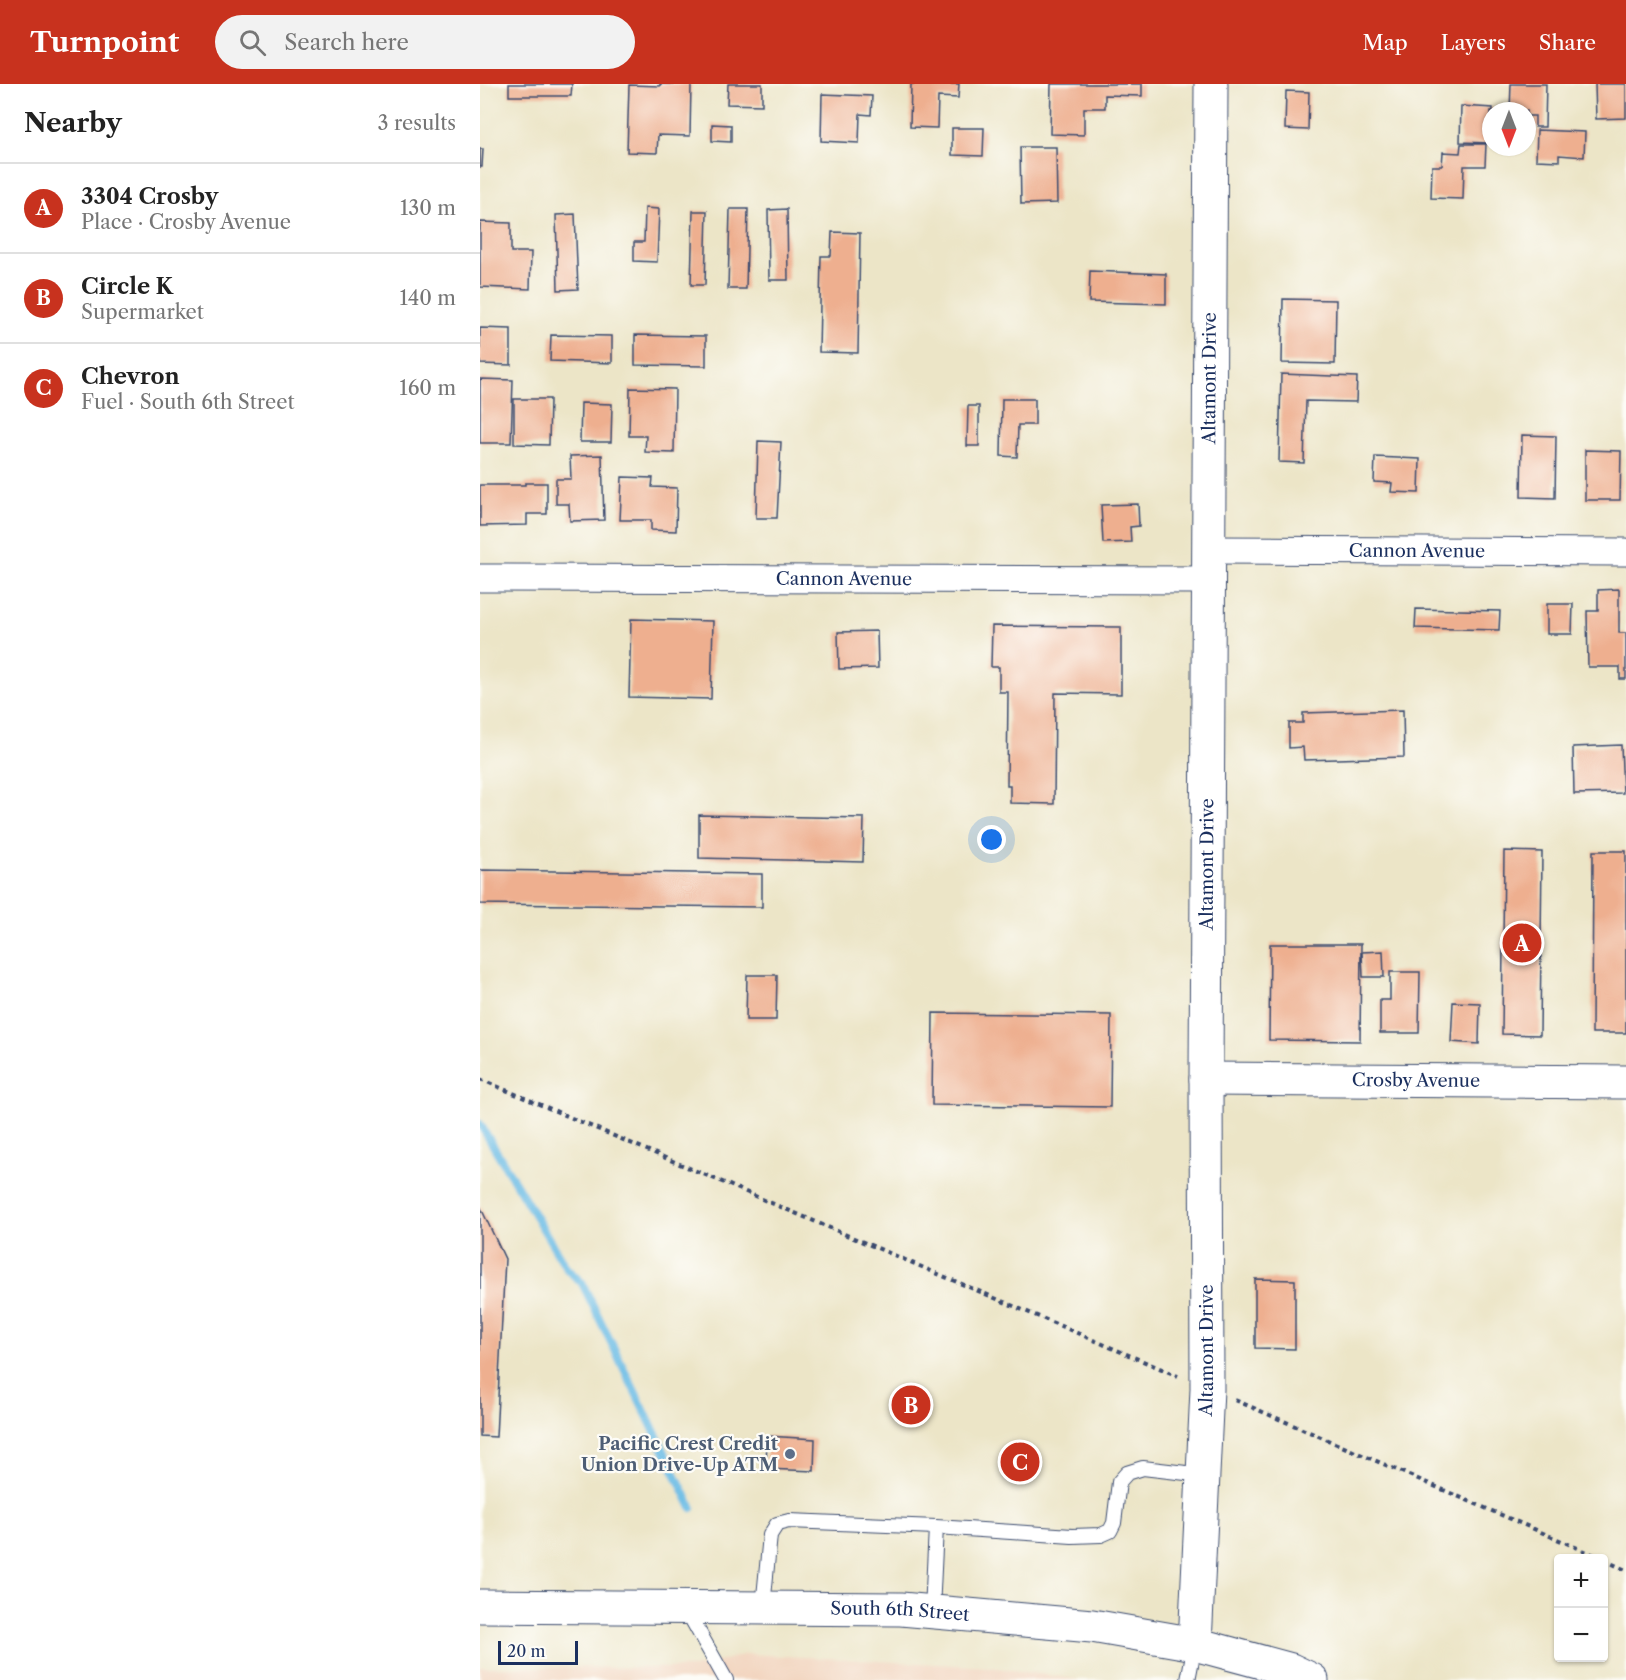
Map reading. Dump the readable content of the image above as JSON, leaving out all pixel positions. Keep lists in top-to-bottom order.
{
  "streets": {
    "main road": ["Altamont Drive", "Crosby Avenue", "South 6th Street"],
    "street": ["Cannon Avenue"]
  },
  "crossings": [
    ["Altamont Drive", "Cannon Avenue"],
    ["Altamont Drive", "Crosby Avenue"],
    ["Altamont Drive", "South 6th Street"]
  ],
  "places": ["Pacific Crest Credit Union Drive-Up ATM"],
  "scale_bar": "20 m",
  "north": "bottom",
  "page": {
    "header": "Turnpoint",
    "search": "Search here",
    "nav": ["Map", "Layers", "Share"],
    "heading": ["Nearby", "3 results"],
    "list": [
      {
        "mark": "A",
        "name": "3304 Crosby",
        "note": "Place · Crosby Avenue",
        "value": "130 m"
      },
      {
        "mark": "B",
        "name": "Circle K",
        "note": "Supermarket",
        "value": "140 m"
      },
      {
        "mark": "C",
        "name": "Chevron",
        "note": "Fuel · South 6th Street",
        "value": "160 m"
      }
    ],
    "pins": ["A", "B", "C"],
    "map_buttons": ["+", "−"],
    "scale": "20 m"
  }
}
